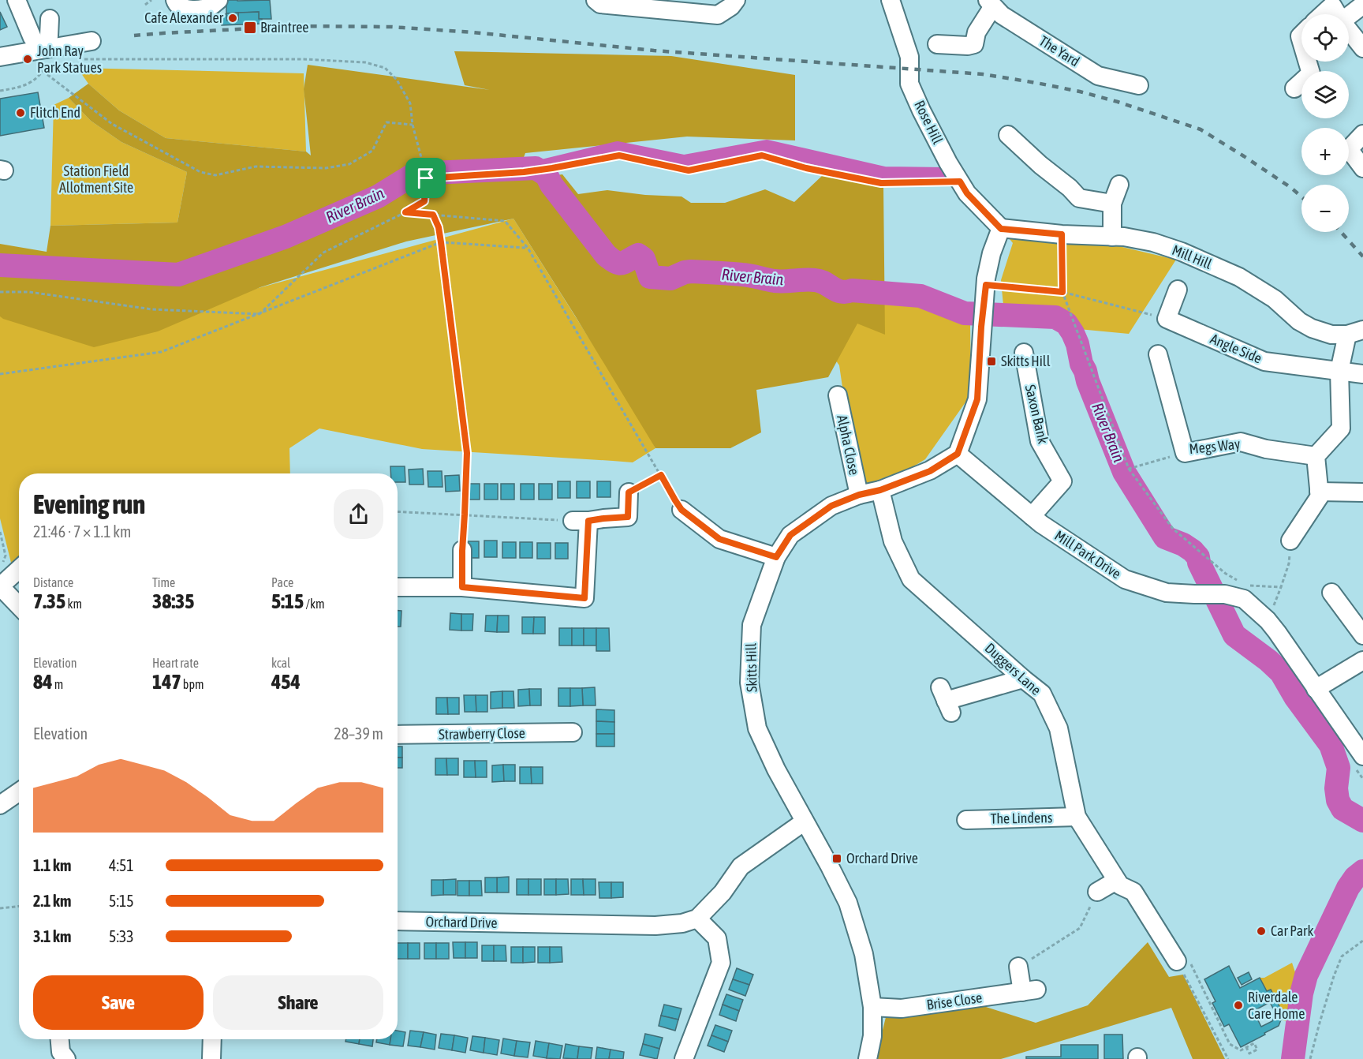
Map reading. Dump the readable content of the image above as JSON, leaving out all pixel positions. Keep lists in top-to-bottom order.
{
  "streets": {
    "street": [
      "The Yard",
      "Rose Hill",
      "Mill Hill",
      "Angle Side",
      "Saxon Bank",
      "Alpha Close",
      "Megs Way",
      "Mill Park Drive",
      "Skitts Hill",
      "Duggers Lane",
      "Strawberry Close",
      "The Lindens",
      "Orchard Drive",
      "Brise Close"
    ]
  },
  "crossings": [
    ["Rose Hill", "Mill Hill"],
    ["Saxon Bank", "Mill Park Drive"],
    ["Alpha Close", "Skitts Hill"],
    ["Mill Park Drive", "Skitts Hill"],
    ["Skitts Hill", "Duggers Lane"],
    ["Skitts Hill", "Brise Close"],
    ["Duggers Lane", "The Lindens"]
  ],
  "water": ["River Brain"],
  "parks": ["Station Field Allotment Site"],
  "places": {
    "other": [
      "Cafe Alexander",
      "John Ray Park Statues",
      "Flitch End",
      "Car Park",
      "Riverdale Care Home"
    ],
    "transit": ["Braintree", "Skitts Hill", "Orchard Drive"]
  },
  "page": {
    "map_buttons": ["+", "−"],
    "heading": ["Evening run", "21:46 · 7 × 1.1 km"],
    "stats": [
      ["Distance", "7.35 km"],
      ["Time", "38:35"],
      ["Pace", "5:15 /km"],
      ["Elevation", "84 m"],
      ["Heart rate", "147 bpm"],
      ["kcal", "454"]
    ],
    "chart": ["Elevation", "28–39 m"],
    "list": [
      {
        "name": "1.1 km",
        "note": "4:51"
      },
      {
        "name": "2.1 km",
        "note": "5:15"
      },
      {
        "name": "3.1 km",
        "note": "5:33"
      }
    ],
    "buttons": ["Save", "Share"]
  }
}
